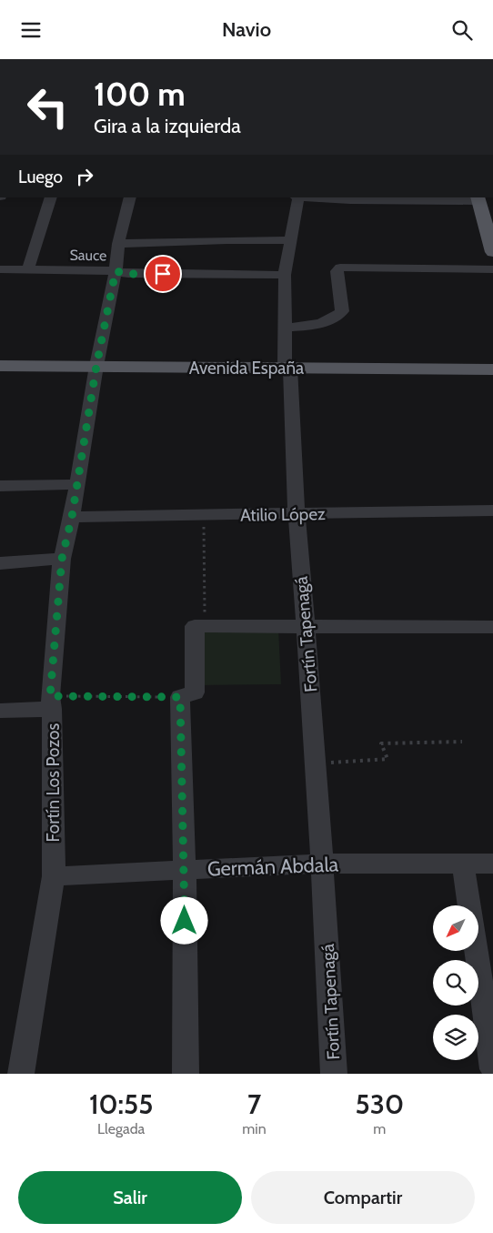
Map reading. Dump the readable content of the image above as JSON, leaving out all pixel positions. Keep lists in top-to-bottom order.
{
  "streets": {
    "main road": ["Avenida España"],
    "street": [
      "Sauce",
      "Atilio López",
      "Fortín Tapenagá",
      "Fortín Los Pozos",
      "Germán Abdala"
    ]
  },
  "crossings": [
    ["Sauce", "Fortín Tapenagá"],
    ["Sauce", "Fortín Los Pozos"],
    ["Avenida España", "Fortín Tapenagá"],
    ["Avenida España", "Fortín Los Pozos"],
    ["Atilio López", "Fortín Tapenagá"],
    ["Atilio López", "Fortín Los Pozos"],
    ["Fortín Tapenagá", "Germán Abdala"],
    ["Fortín Los Pozos", "Germán Abdala"]
  ],
  "north": "bottom left",
  "page": {
    "header": "Navio",
    "turn": ["100 m", "Gira a la izquierda"],
    "then": "Luego",
    "eta": [
      "10:55",
      "Llegada",
      "7",
      "min",
      "530",
      "m"
    ],
    "buttons": ["Salir", "Compartir"]
  }
}
